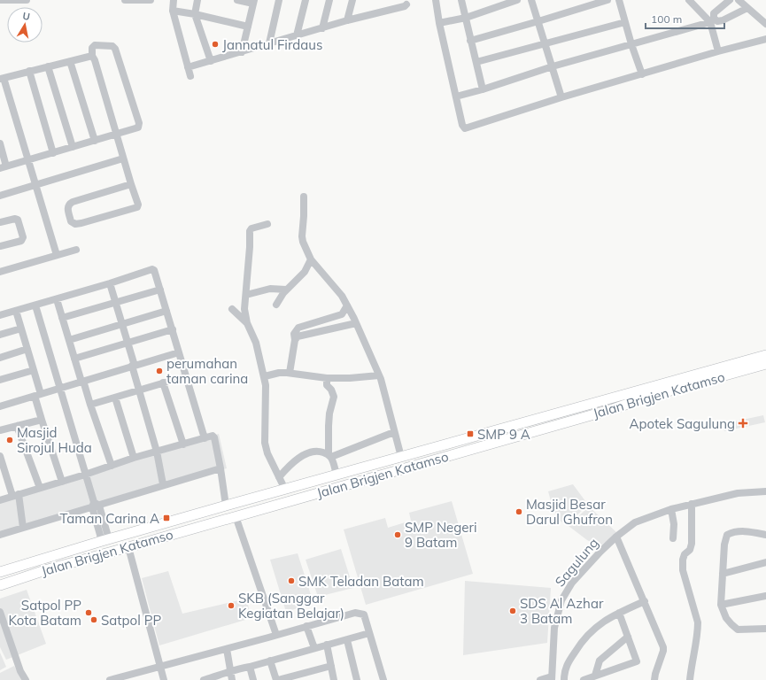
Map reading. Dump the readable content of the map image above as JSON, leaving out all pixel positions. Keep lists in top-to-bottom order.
{
  "streets": {
    "highway": ["Jalan Brigjen Katamso"],
    "street": ["Sagulung"]
  },
  "places": {
    "other": [
      "Jannatul Firdaus",
      "perumahan taman carina",
      "Masjid Sirojul Huda",
      "Masjid Besar Darul Ghufron",
      "SMP Negeri 9 Batam",
      "SMK Teladan Batam",
      "SKB (Sanggar Kegiatan Belajar)",
      "SDS Al Azhar 3 Batam",
      "Satpol PP Kota Batam",
      "Satpol PP"
    ],
    "health": ["Apotek Sagulung"],
    "transit": ["SMP 9 A", "Taman Carina A"]
  },
  "scale_bar": "100 m",
  "north": "top"
}
